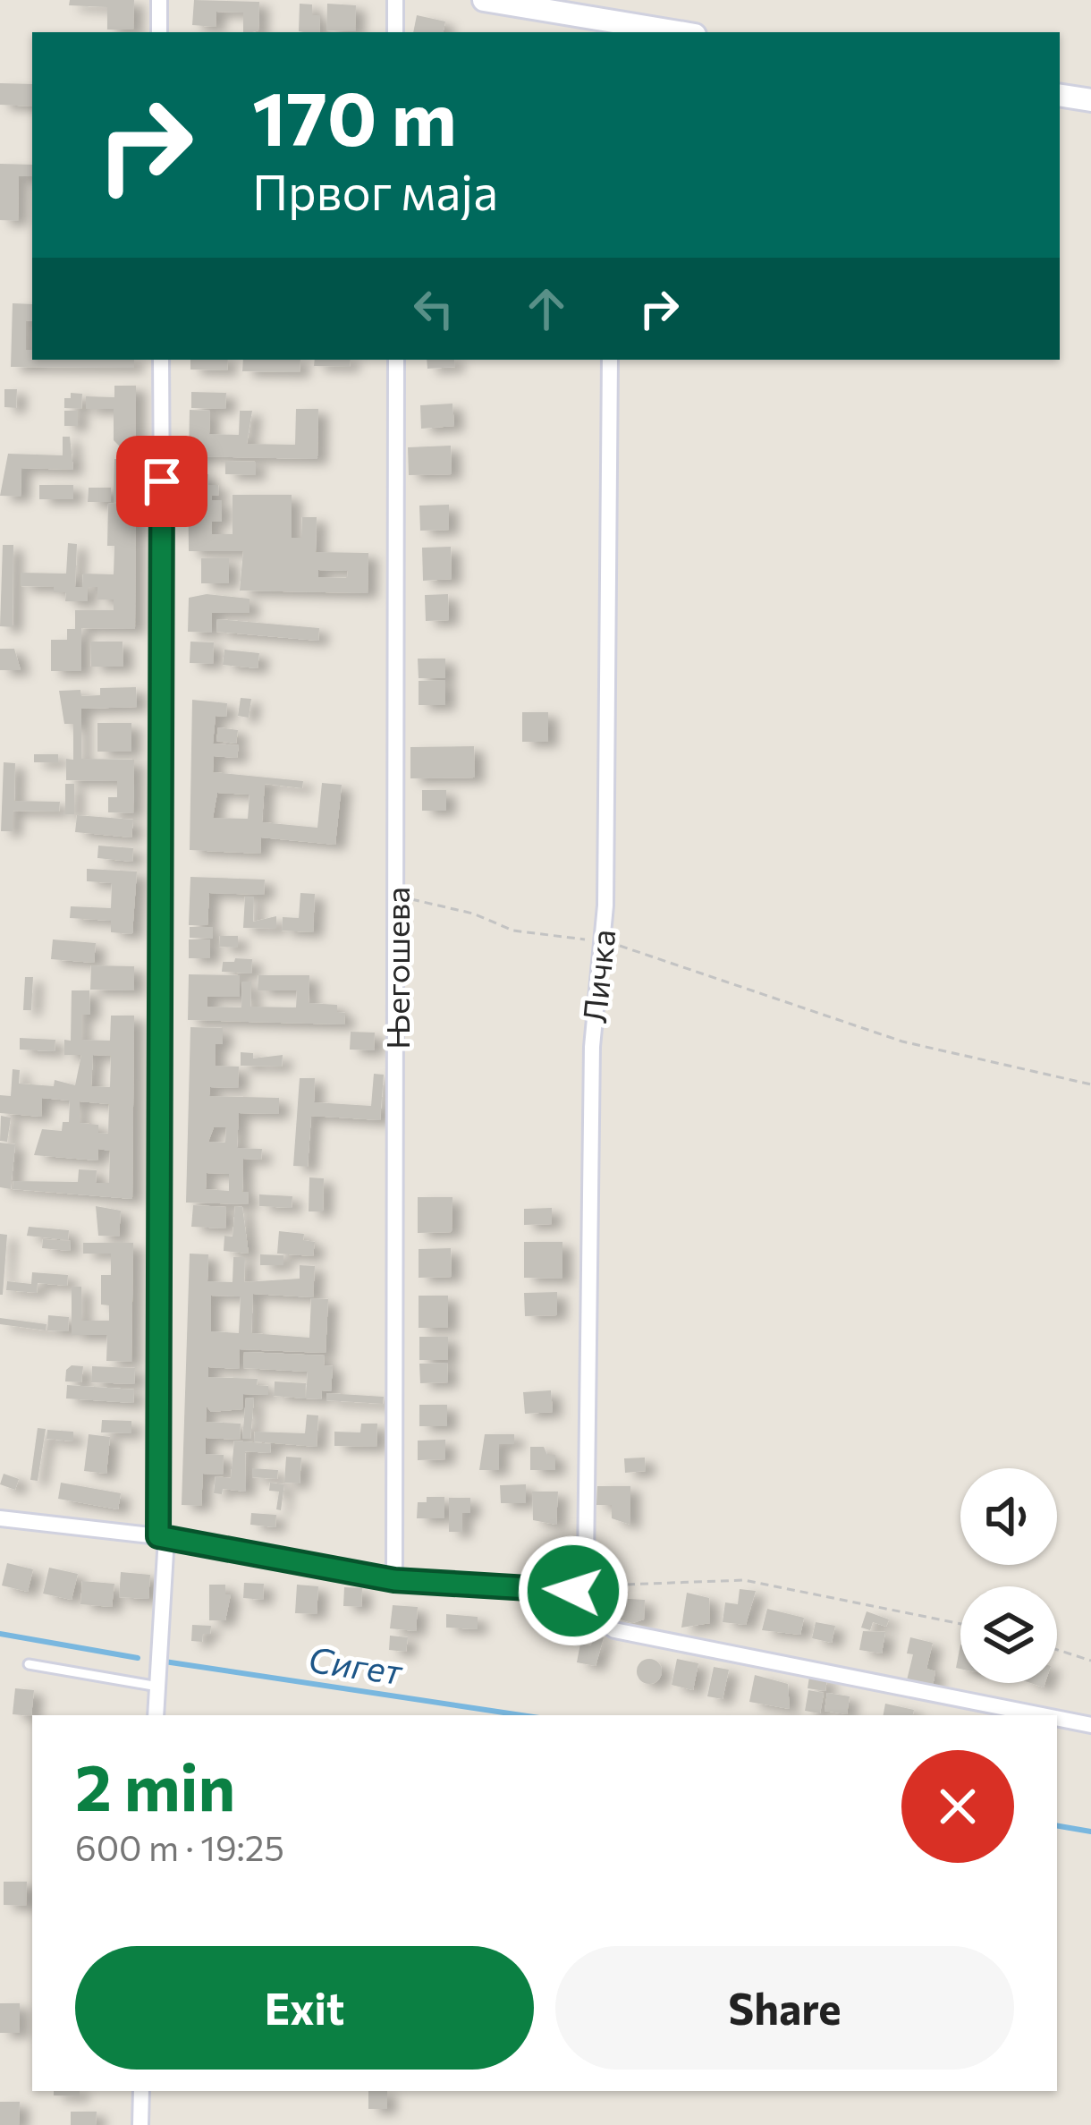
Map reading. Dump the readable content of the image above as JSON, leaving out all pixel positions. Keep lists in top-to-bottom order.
{
  "streets": {
    "street": ["Његошева", "Личка"]
  },
  "water": ["Сигет"],
  "page": {
    "turn": ["170 m", "Првог маја"],
    "heading": ["2 min", "600 m · 19:25"],
    "buttons": ["Exit", "Share"]
  }
}
